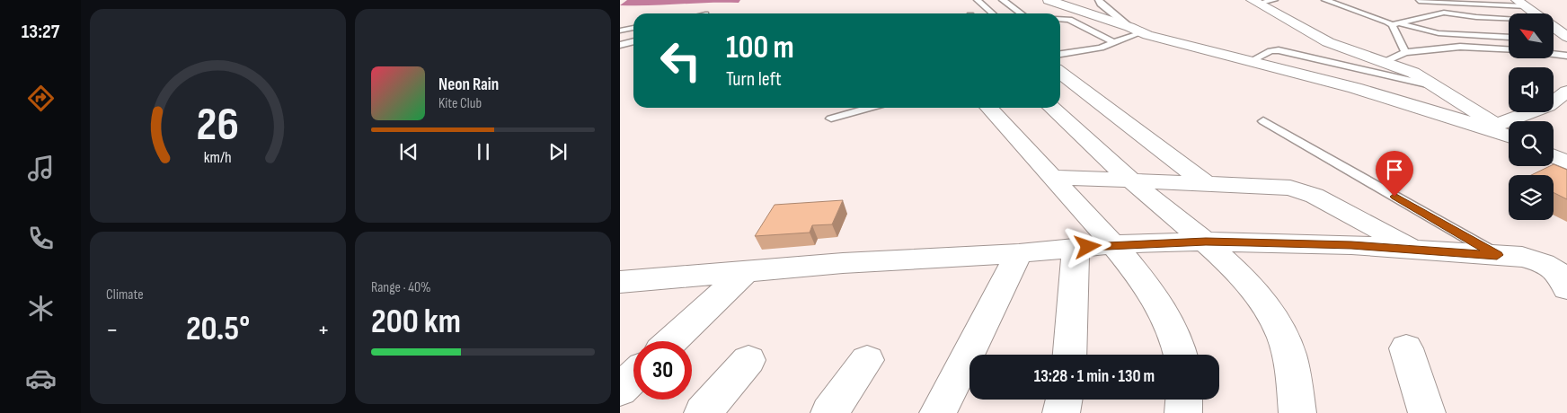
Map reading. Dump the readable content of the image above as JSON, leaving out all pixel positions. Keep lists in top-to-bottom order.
{
  "north": "top left",
  "page": {
    "tabs": "13:27",
    "turn": ["100 m", "Turn left"],
    "song": ["Neon Rain", "Kite Club"],
    "tile": [
      "Climate",
      ["Range · 40%", "200 km"]
    ],
    "heat": ["−", "20.5°", "+"],
    "limit": "30",
    "trip": "13:28 · 1 min · 130 m",
    "gauge": ["26", "km/h"]
  }
}
